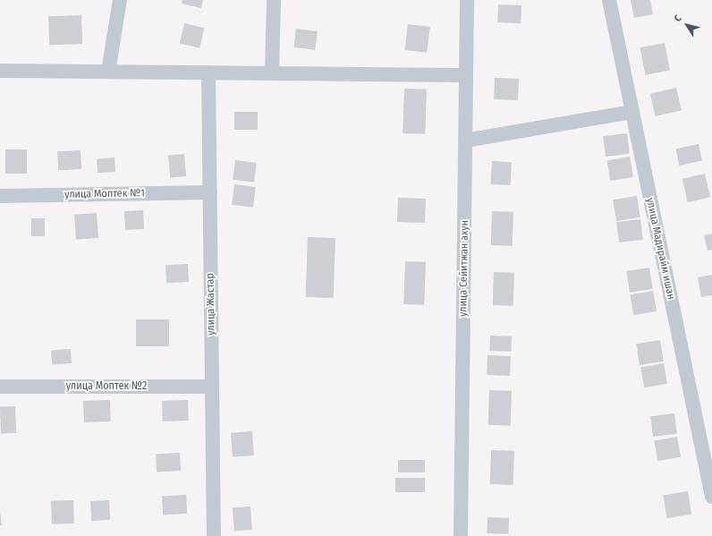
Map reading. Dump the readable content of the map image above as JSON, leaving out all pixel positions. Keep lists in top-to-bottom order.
{
  "streets": {
    "street": [
      "улица Моптек №1",
      "улица Мадирайм ишан",
      "улица Сейитжан ахун",
      "улица Жастар",
      "улица Моптек №2"
    ]
  },
  "crossings": [
    ["улица Моптек №1", "улица Жастар"],
    ["улица Жастар", "улица Моптек №2"]
  ],
  "north": "top left"
}
